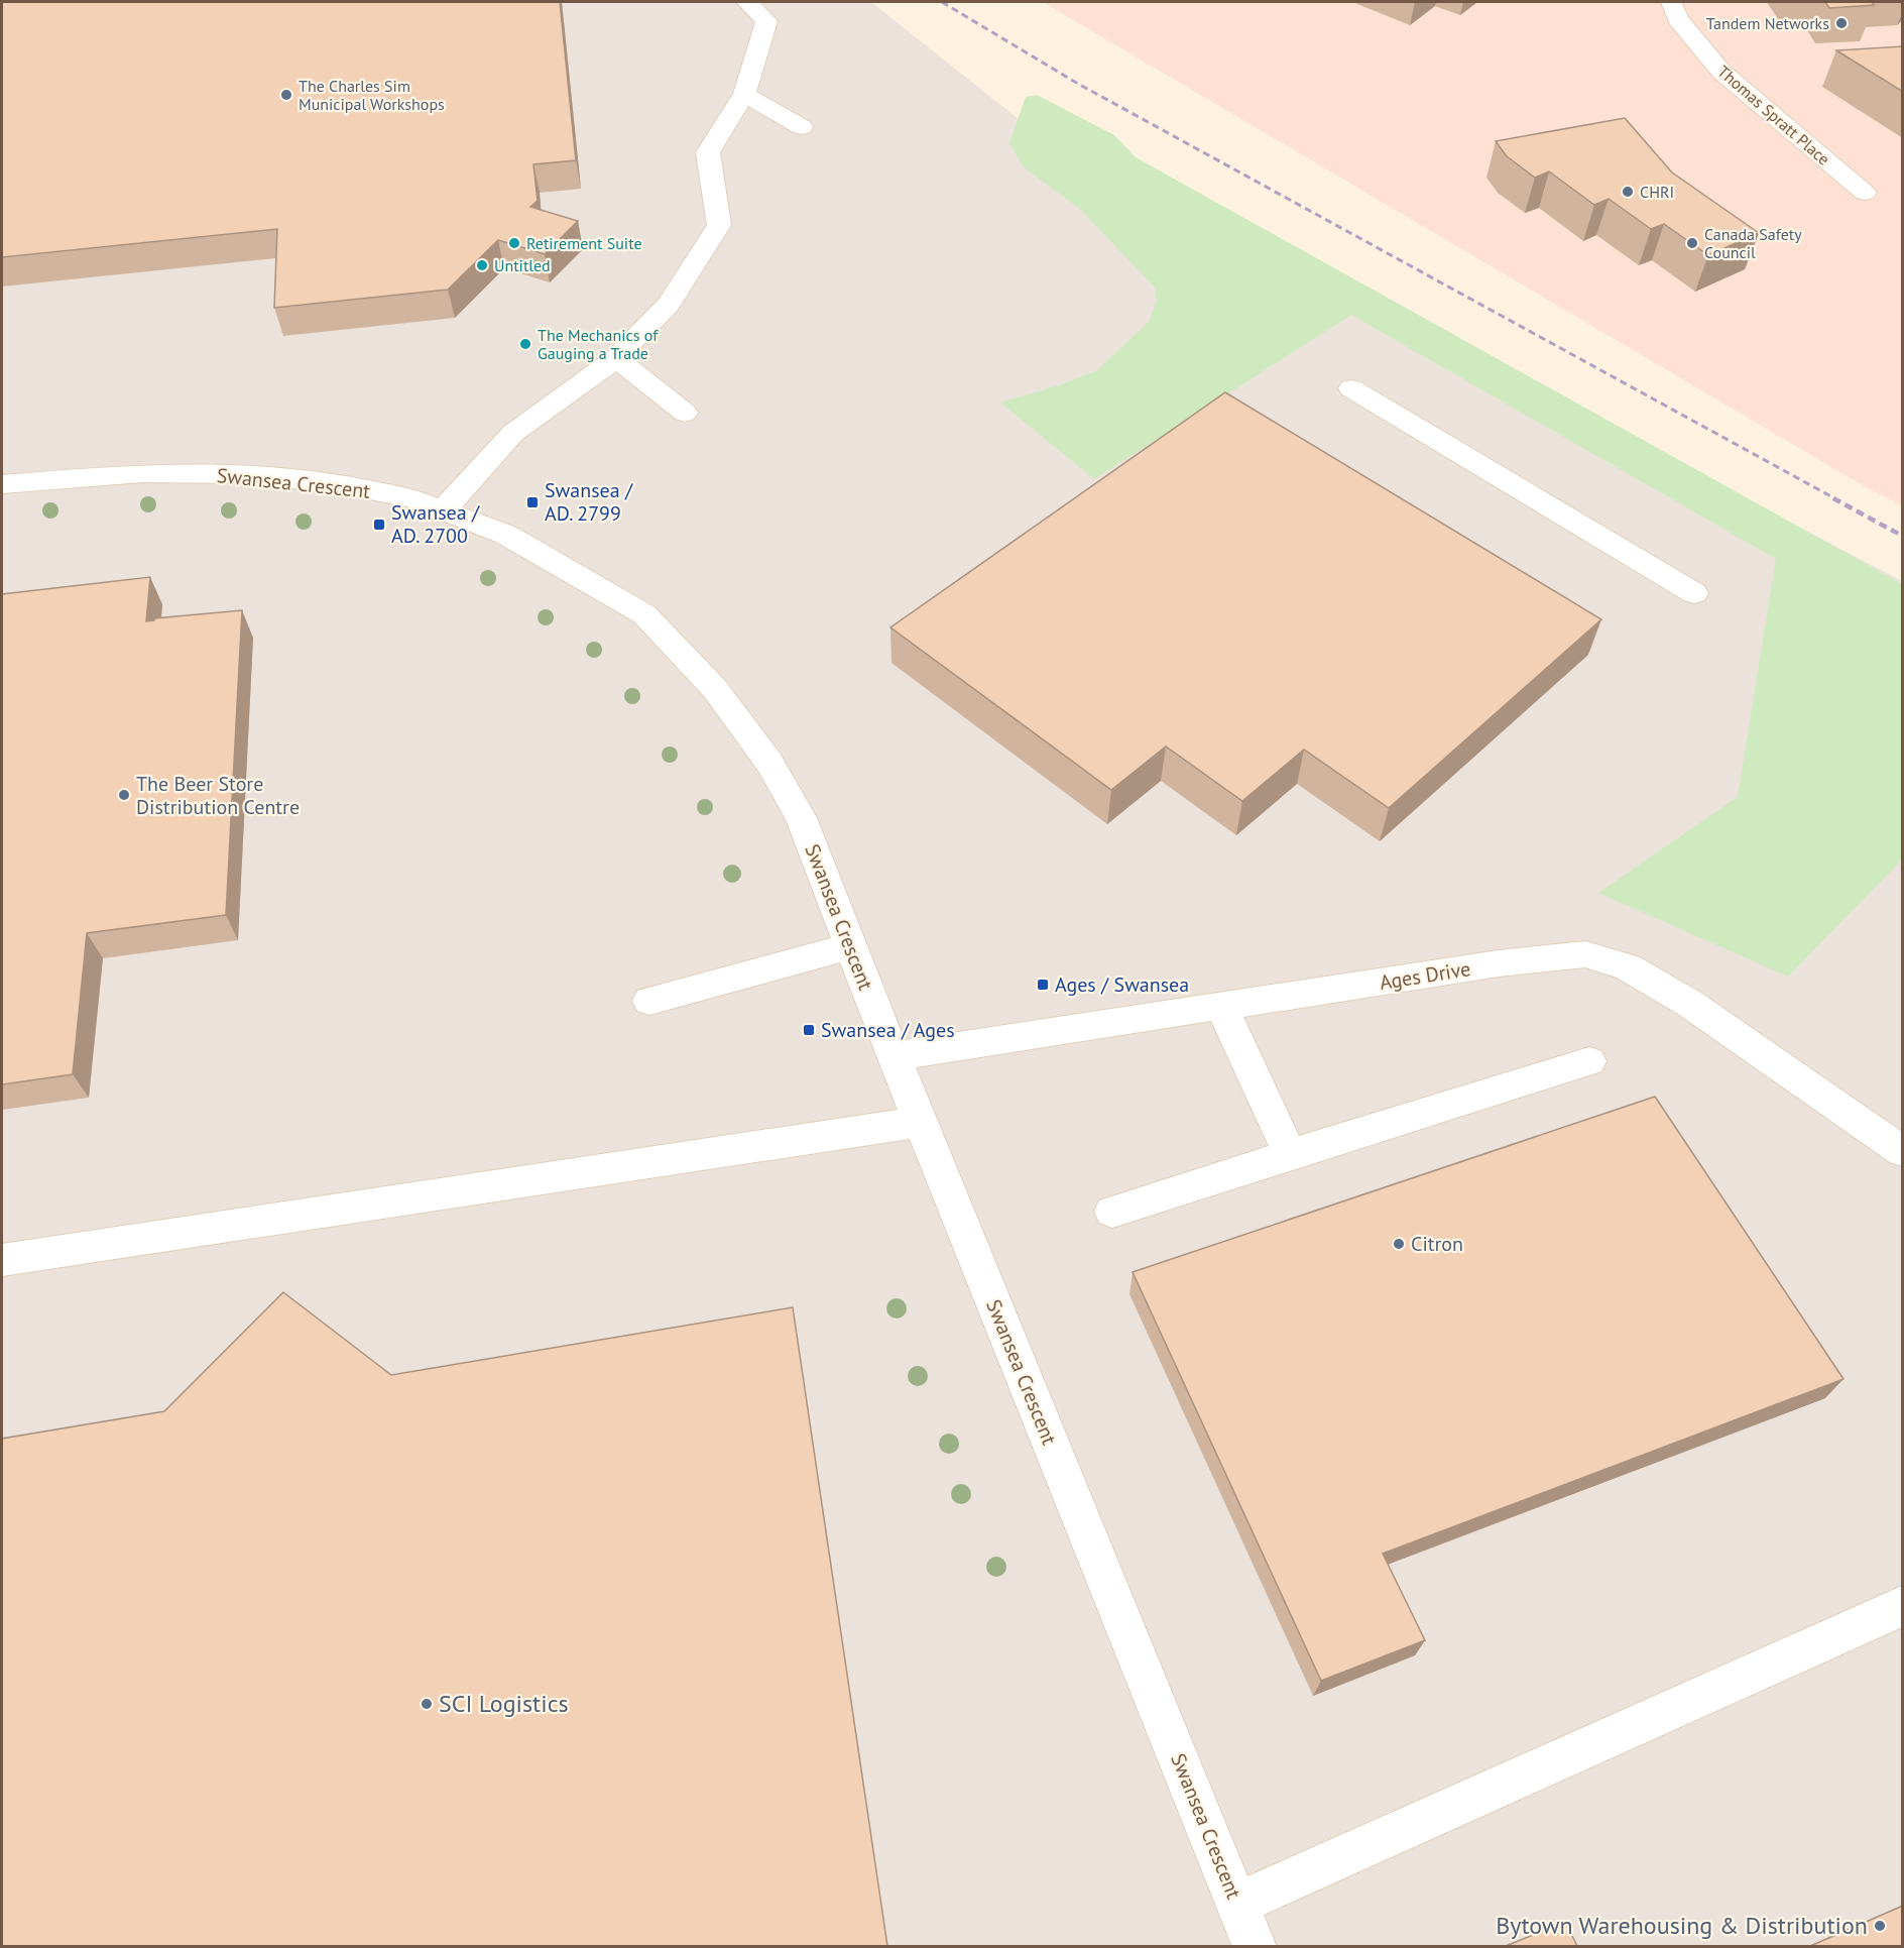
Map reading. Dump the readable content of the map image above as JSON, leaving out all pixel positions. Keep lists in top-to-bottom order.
{
  "streets": {
    "street": ["Thomas Spratt Place", "Swansea Crescent", "Ages Drive"]
  },
  "crossings": [
    ["Swansea Crescent", "Ages Drive"]
  ],
  "places": {
    "other": [
      "Tandem Networks",
      "The Charles Sim Municipal Workshops",
      "CHRI",
      "Retirement Suite",
      "Canada Safety Council",
      "Untitled",
      "The Mechanics of Gauging a Trade",
      "The Beer Store Distribution Centre",
      "Citron",
      "SCI Logistics",
      "Bytown Warehousing & Distribution"
    ],
    "transit": [
      "Swansea / AD. 2799",
      "Swansea / AD. 2700",
      "Ages / Swansea",
      "Swansea / Ages"
    ]
  }
}
